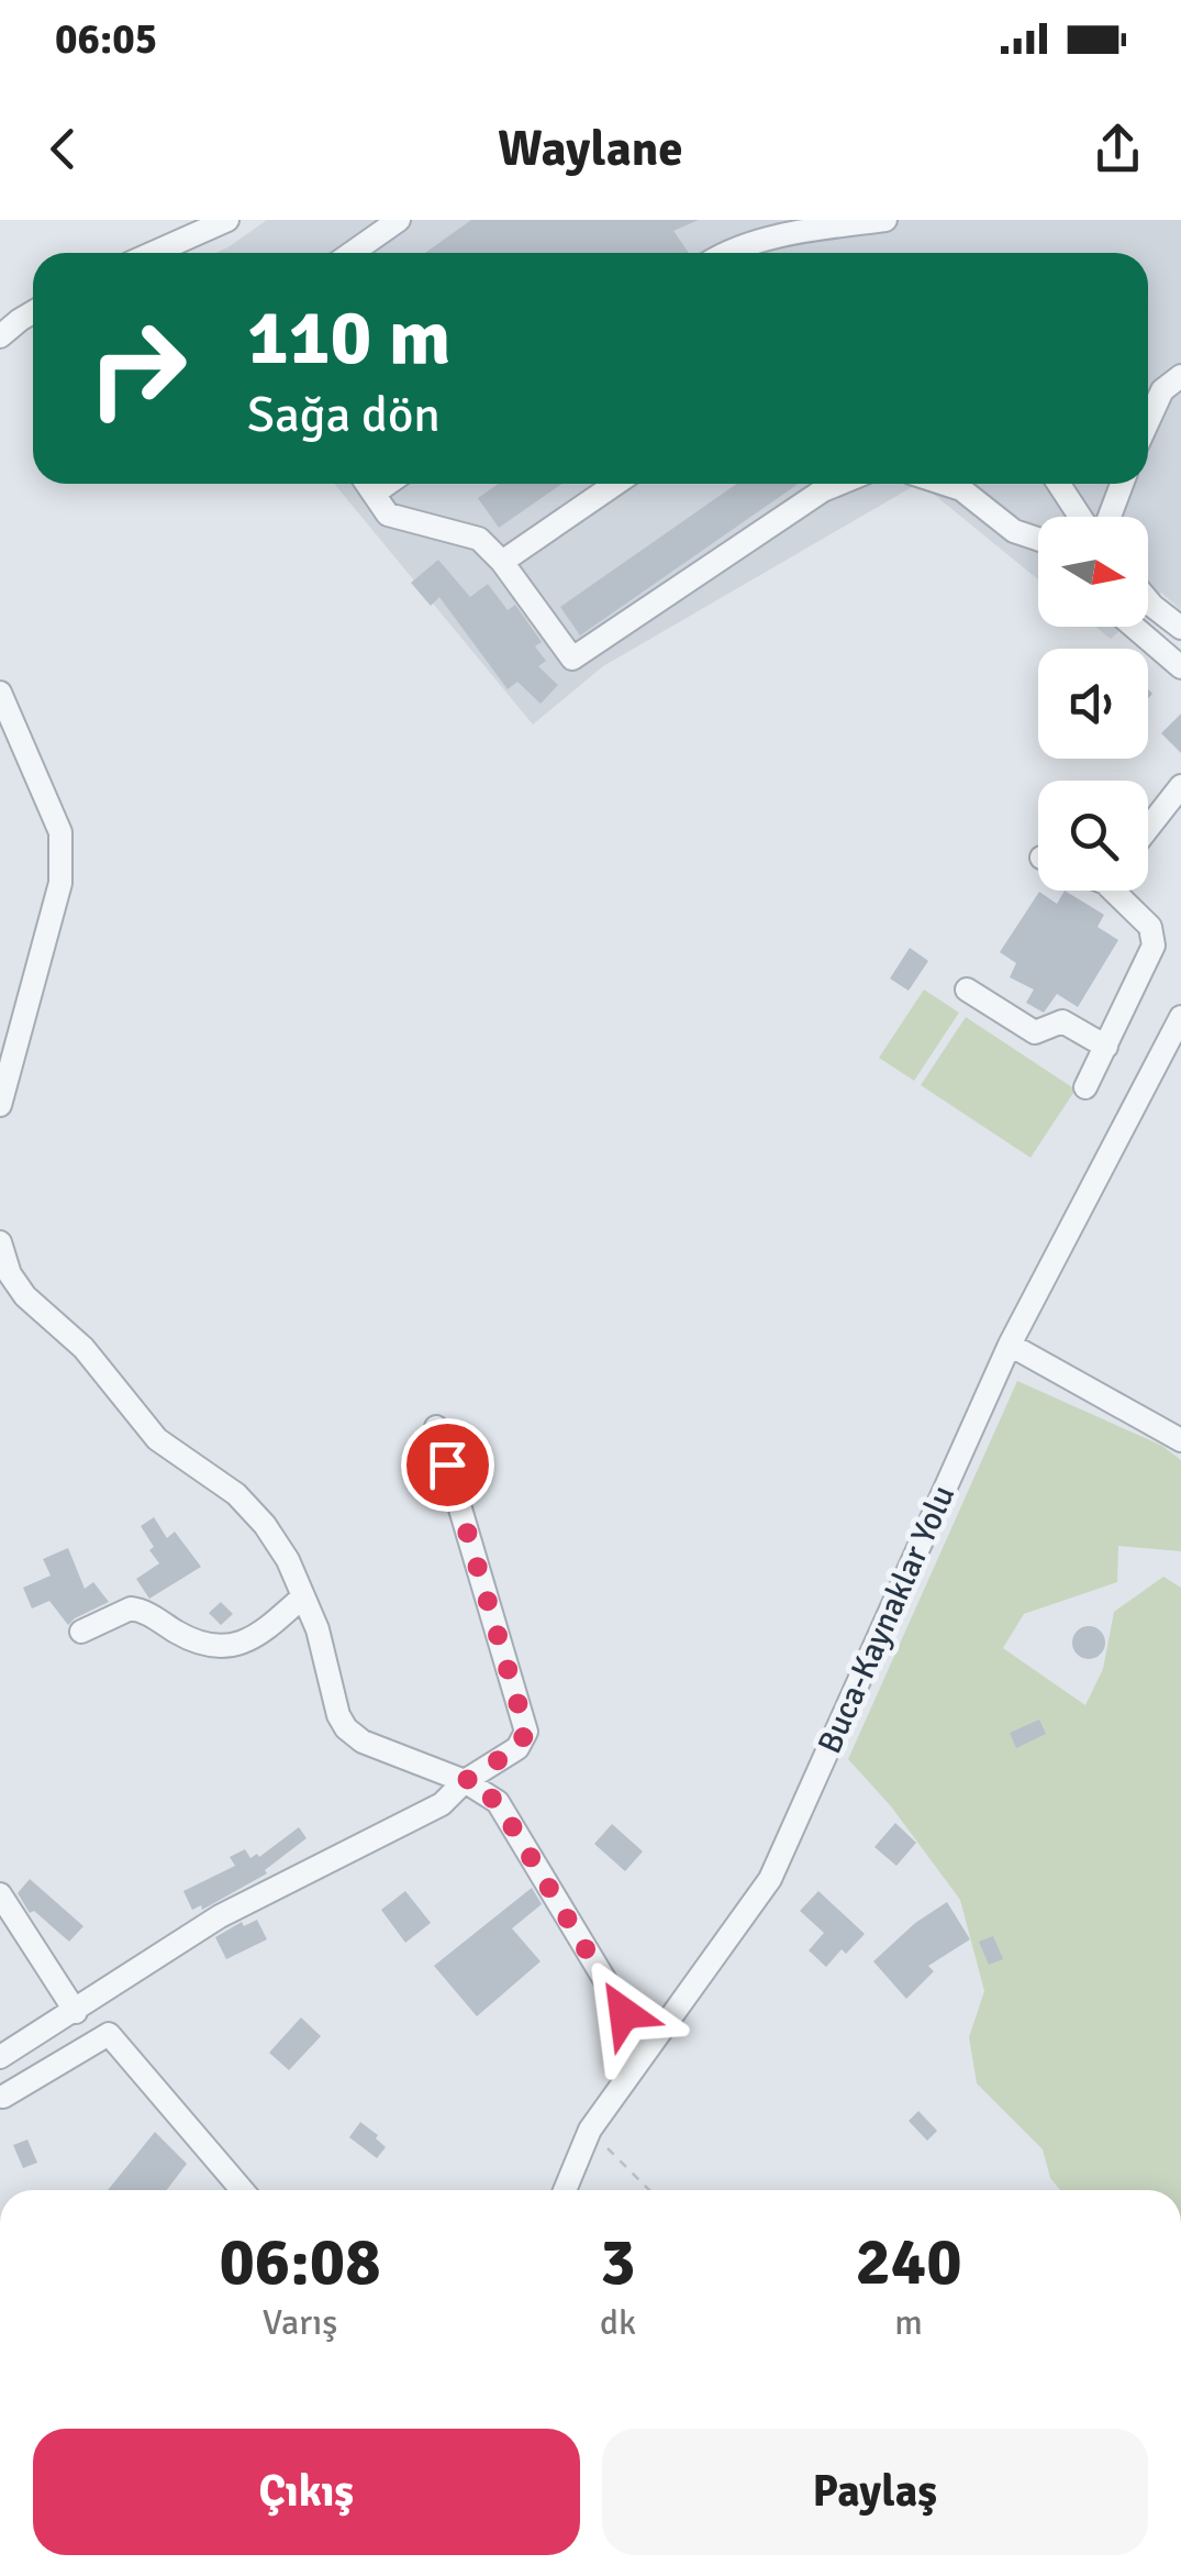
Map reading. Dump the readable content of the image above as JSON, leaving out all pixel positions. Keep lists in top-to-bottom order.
{
  "streets": {
    "street": ["Buca-Kaynaklar Yolu"]
  },
  "north": "right",
  "page": {
    "status": "06:05",
    "header": "Waylane",
    "turn": ["110 m", "Sağa dön"],
    "eta": [
      "06:08",
      "Varış",
      "3",
      "dk",
      "240",
      "m"
    ],
    "buttons": ["Çıkış", "Paylaş"]
  }
}
